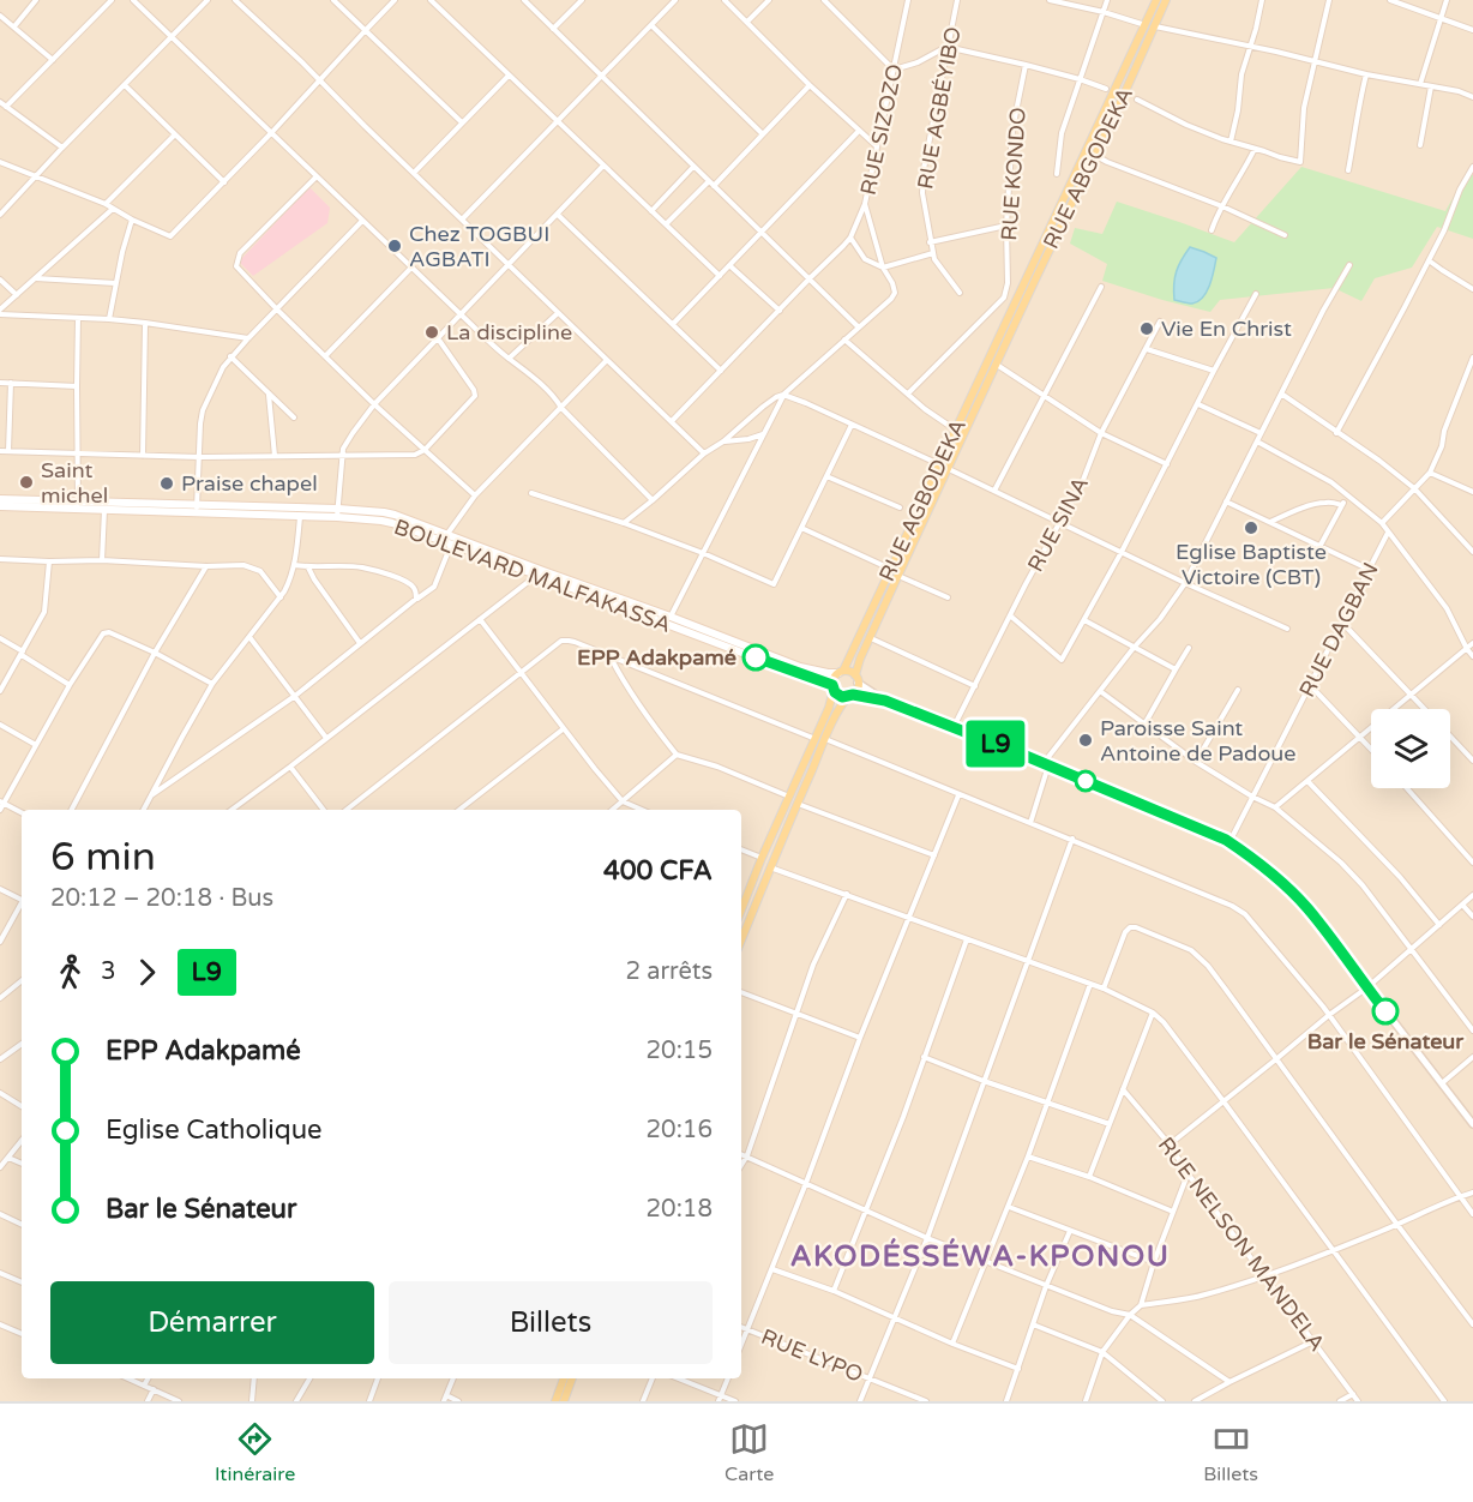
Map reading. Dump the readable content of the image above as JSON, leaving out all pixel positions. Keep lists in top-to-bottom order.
{
  "streets": {
    "main road": ["RUE ABGODEKA", "RUE AGBODEKA", "BOULEVARD MALFAKASSA"],
    "street": [
      "RUE AGBÉYIBO",
      "RUE SIZOZO",
      "RUE KONDO",
      "RUE SINA",
      "RUE DAGBAN",
      "RUE NELSON MANDELA",
      "RUE LYPO"
    ]
  },
  "crossings": [
    ["RUE ABGODEKA", "RUE AGBODEKA"]
  ],
  "districts": ["AKODÉSSÉWA-KPONOU"],
  "places": [
    "Chez TOGBUI AGBATI",
    "Vie En Christ",
    "La discipline",
    "Saint michel",
    "Praise chapel",
    "Eglise Baptiste Victoire (CBT)",
    "EPP Adakpamé",
    "Paroisse Saint Antoine de Padoue",
    "Bar le Sénateur"
  ],
  "lines": ["bus line L9"],
  "page": {
    "on_map": "L9",
    "heading": ["6 min", "20:12 – 20:18 · Bus", "400 CFA"],
    "legs": ["3", "L9", "2 arrêts"],
    "list": [
      {
        "name": "EPP Adakpamé",
        "value": "20:15"
      },
      {
        "name": "Eglise Catholique",
        "value": "20:16"
      },
      {
        "name": "Bar le Sénateur",
        "value": "20:18"
      }
    ],
    "buttons": ["Démarrer", "Billets"],
    "tabs": ["Itinéraire", "Carte", "Billets"]
  }
}
